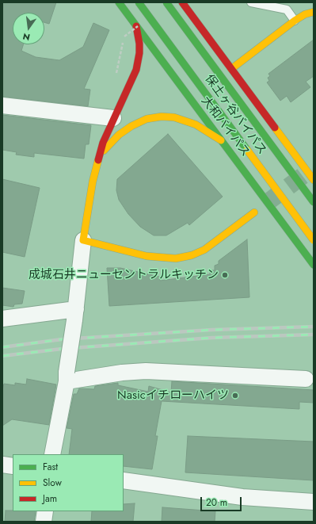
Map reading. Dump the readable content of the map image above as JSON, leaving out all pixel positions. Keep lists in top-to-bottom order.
{
  "streets": {
    "main road": ["保土ヶ谷バイパス", "大和バイパス"]
  },
  "places": ["成城石井ニューセントラルキッチン", "Nasicイチローハイツ"],
  "legend": ["Fast", "Slow", "Jam"],
  "scale_bar": "20 m",
  "north": "bottom"
}
